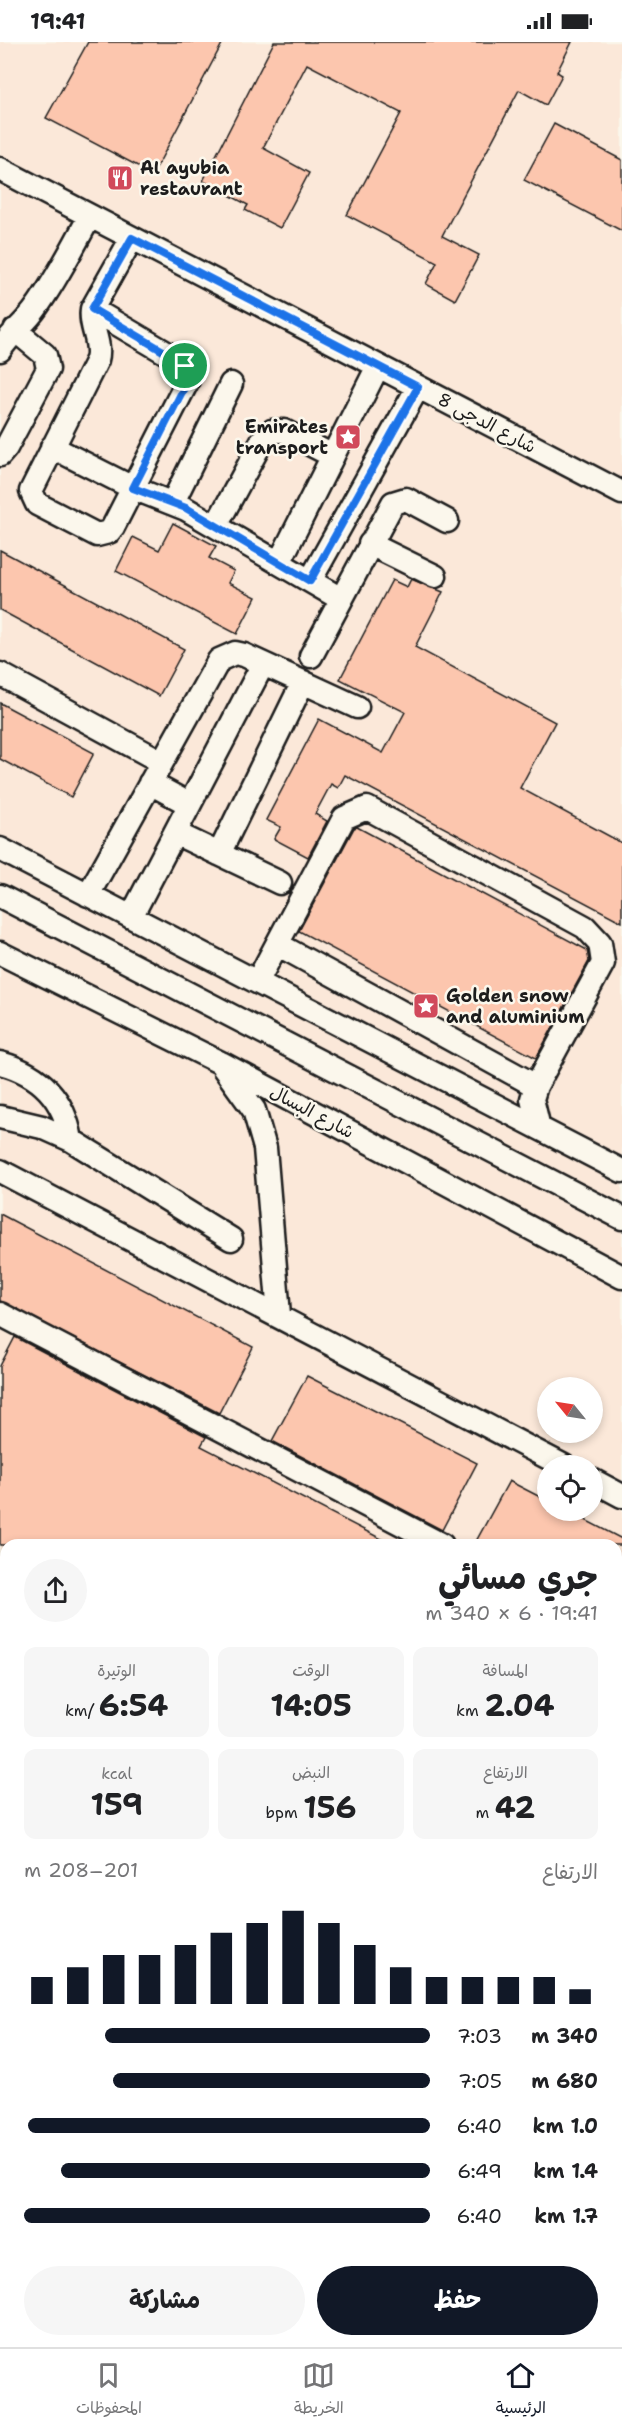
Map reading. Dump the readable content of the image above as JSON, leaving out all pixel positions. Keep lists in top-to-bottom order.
{
  "streets": {
    "street": ["شارع الدجى 8", "شارع البسال"]
  },
  "places": {
    "restaurant": ["Al ayubia restaurant"],
    "place": ["Emirates transport", "Golden snow and aluminium"]
  },
  "north": "top left",
  "page": {
    "status": "19:41",
    "heading": ["جري مسائي", "19:41 · 6 × 340 m"],
    "stats": [
      ["المسافة", "2.04 km"],
      ["الوقت", "14:05"],
      ["الوتيرة", "6:54 /km"],
      ["الارتفاع", "42 m"],
      ["النبض", "156 bpm"],
      ["kcal", "159"]
    ],
    "chart": ["الارتفاع", "201–208 m"],
    "list": [
      {
        "name": "340 m",
        "note": "7:03"
      },
      {
        "name": "680 m",
        "note": "7:05"
      },
      {
        "name": "1.0 km",
        "note": "6:40"
      },
      {
        "name": "1.4 km",
        "note": "6:49"
      },
      {
        "name": "1.7 km",
        "note": "6:40"
      }
    ],
    "buttons": ["حفظ", "مشاركة"],
    "tabs": ["الرئيسية", "الخريطة", "المحفوظات"]
  }
}
